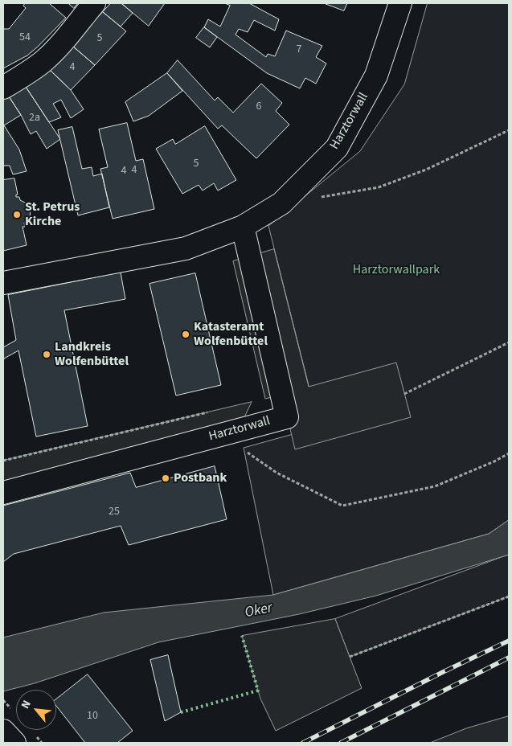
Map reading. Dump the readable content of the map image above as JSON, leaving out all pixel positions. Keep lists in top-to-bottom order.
{
  "streets": {
    "street": ["Harztorwall"]
  },
  "water": ["Oker"],
  "parks": ["Harztorwallpark"],
  "places": [
    "St. Petrus Kirche",
    "Katasteramt Wolfenbüttel",
    "Landkreis Wolfenbüttel",
    "Postbank"
  ],
  "house_numbers": [
    "54",
    "5",
    "7",
    "4",
    "6",
    "2a",
    "5",
    "4",
    "4",
    "25",
    "10"
  ],
  "north": "top left"
}
